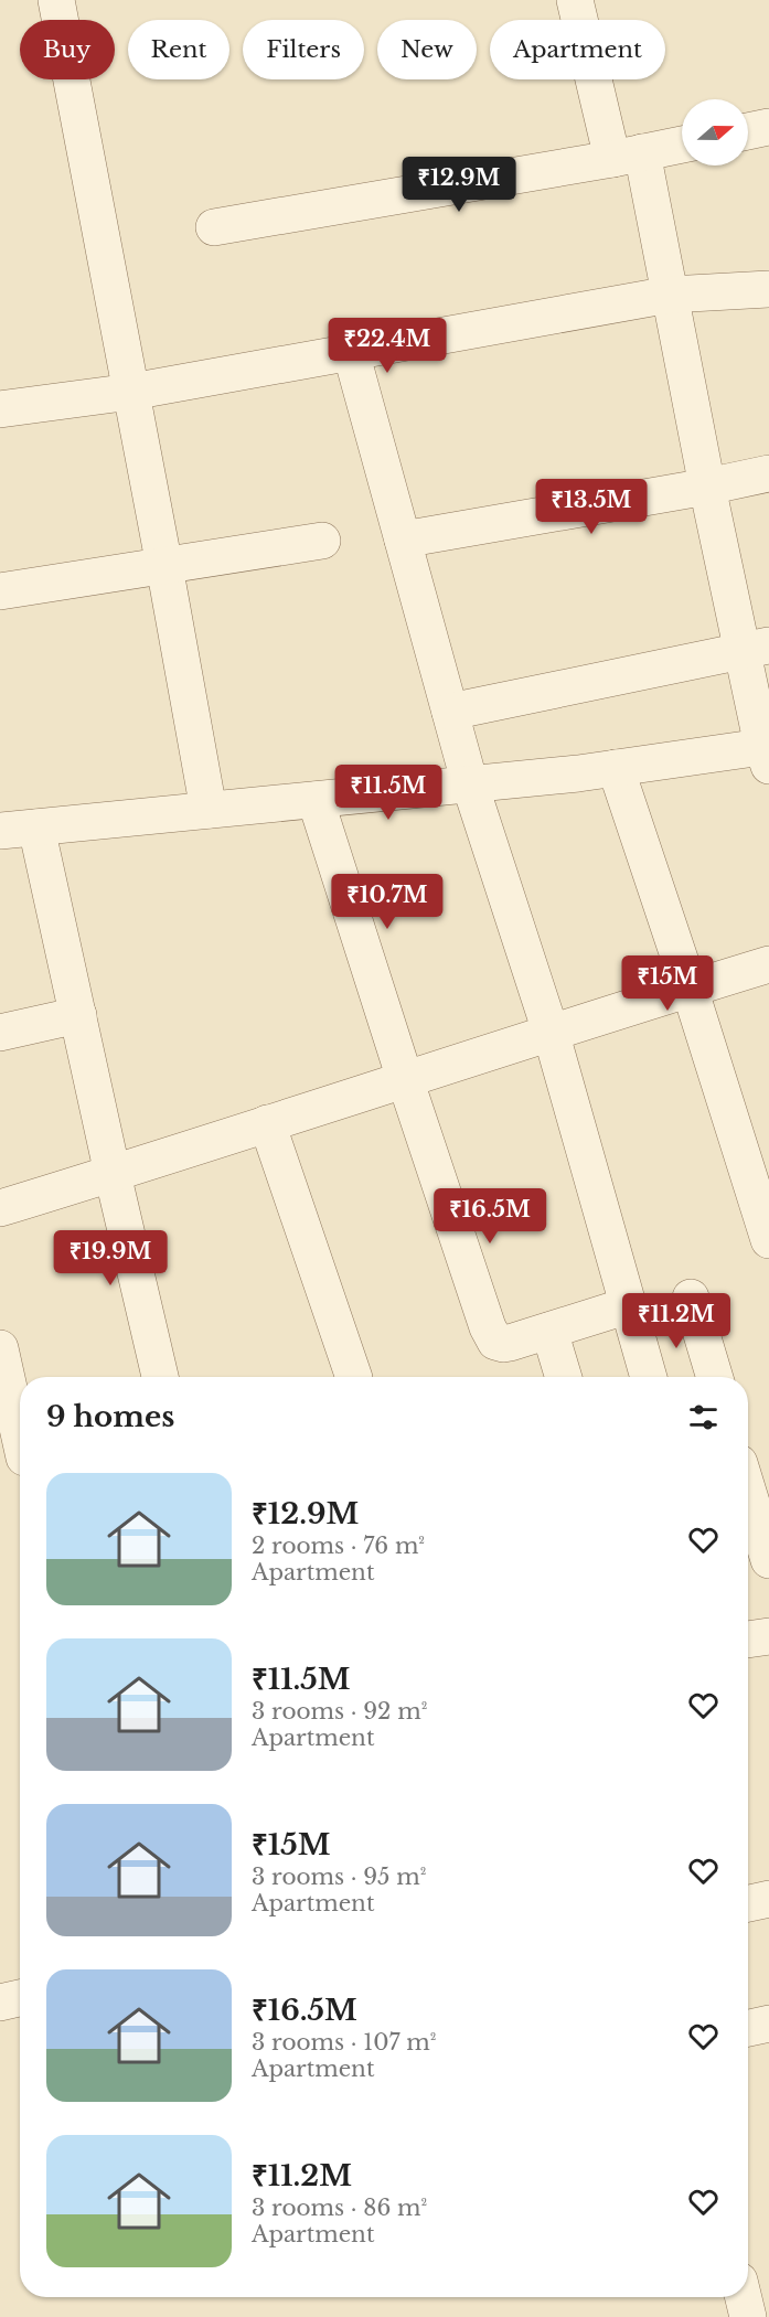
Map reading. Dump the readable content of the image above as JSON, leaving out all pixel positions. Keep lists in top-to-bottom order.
{
  "north": "right",
  "page": {
    "chip": [
      "Buy",
      "Rent",
      "Filters",
      "New",
      "Apartment"
    ],
    "price": [
      "₹12.9M",
      "₹22.4M",
      "₹13.5M",
      "₹11.5M",
      "₹10.7M",
      "₹15M",
      "₹16.5M",
      "₹19.9M",
      "₹11.2M"
    ],
    "heading": "9 homes",
    "list": [
      {
        "name": "₹12.9M",
        "note": "2 rooms · 76 m² · Apartment"
      },
      {
        "name": "₹11.5M",
        "note": "3 rooms · 92 m² · Apartment"
      },
      {
        "name": "₹15M",
        "note": "3 rooms · 95 m² · Apartment"
      },
      {
        "name": "₹16.5M",
        "note": "3 rooms · 107 m² · Apartment"
      },
      {
        "name": "₹11.2M",
        "note": "3 rooms · 86 m² · Apartment"
      }
    ]
  }
}
